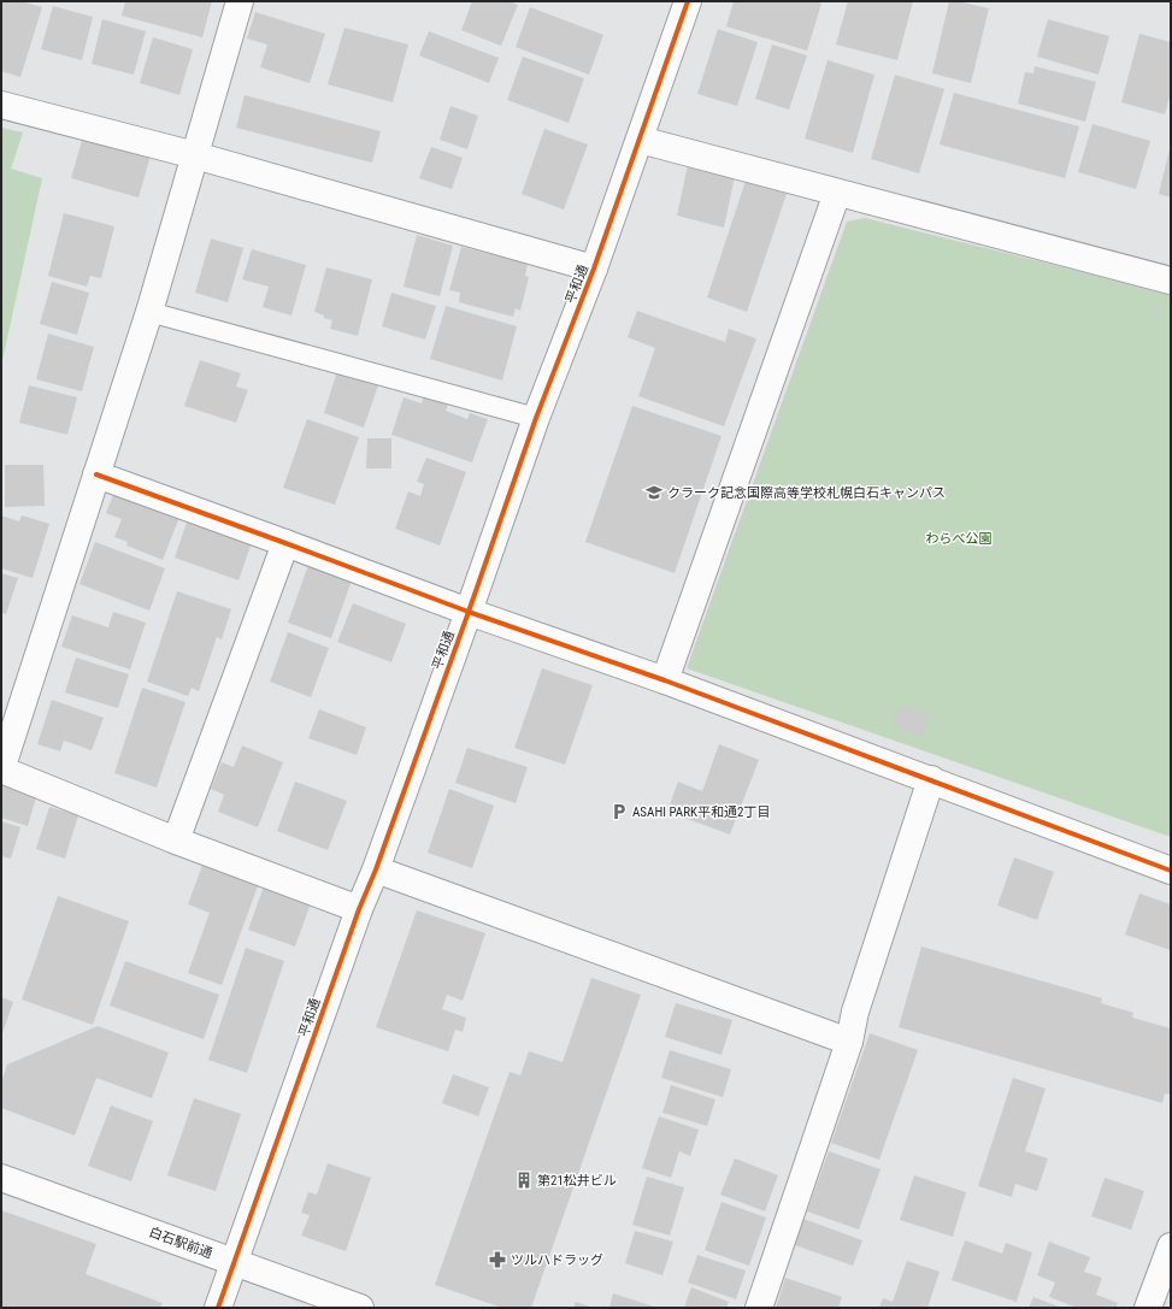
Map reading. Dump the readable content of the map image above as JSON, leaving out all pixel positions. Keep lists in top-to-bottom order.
{
  "streets": {
    "street": ["平和通", "白石駅前通"]
  },
  "crossings": [
    ["平和通", "白石駅前通"]
  ],
  "parks": ["わらべ公園"],
  "places": {
    "school or university": ["クラーク記念国際高等学校札幌白石キャンパス"],
    "parking": ["ASAHI PARK平和通2丁目"],
    "building": ["第21松井ビル"],
    "pharmacy": ["ツルハドラッグ"]
  }
}
